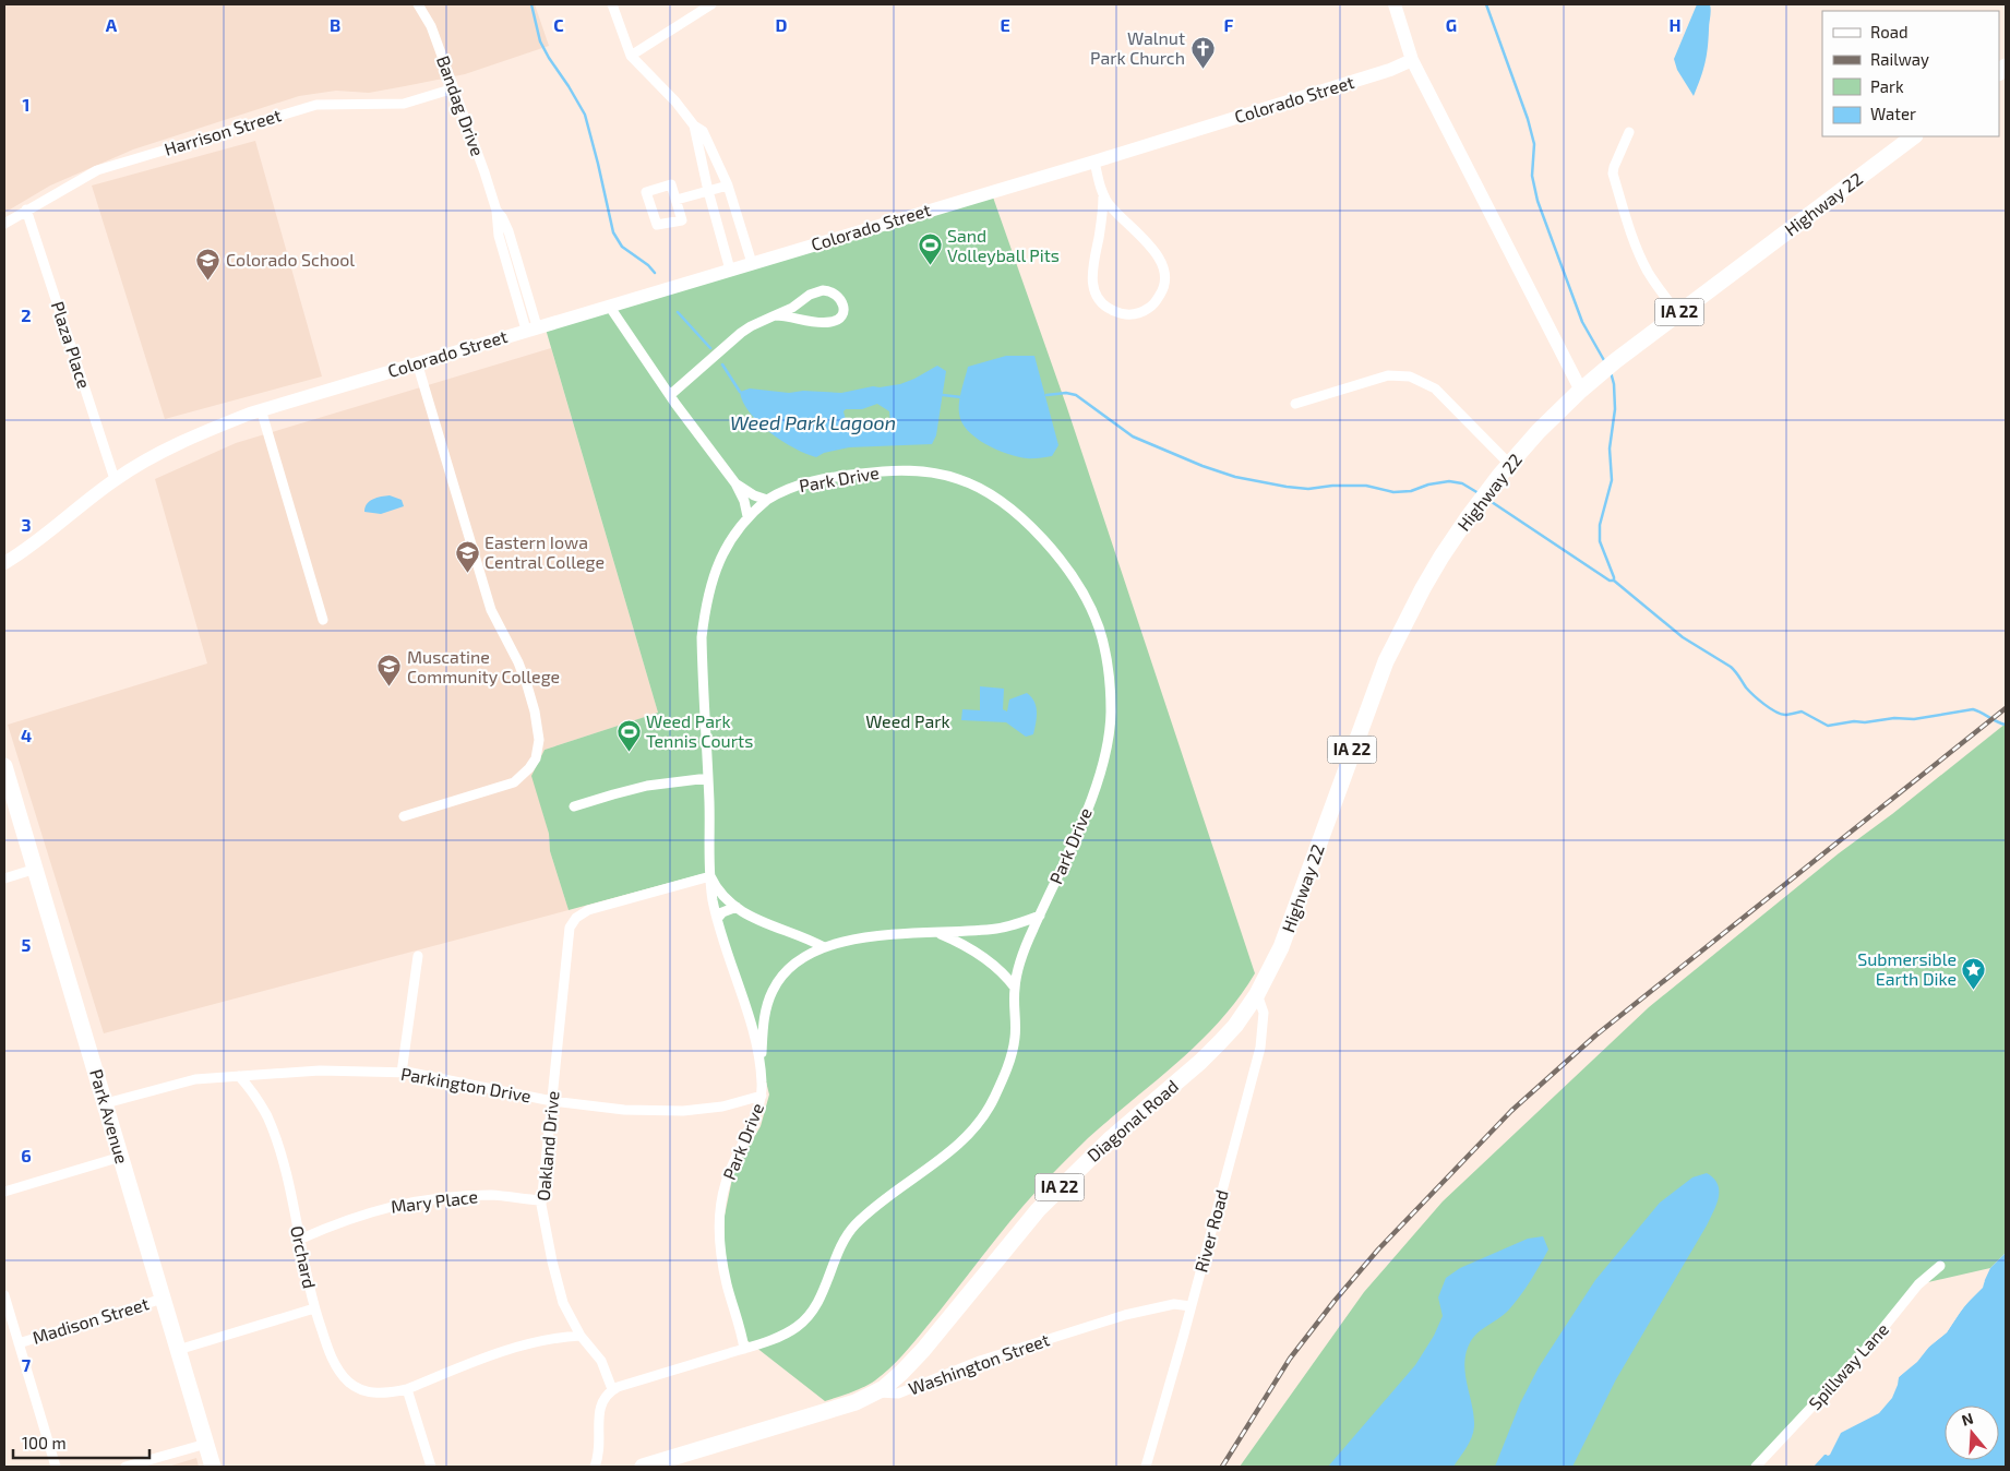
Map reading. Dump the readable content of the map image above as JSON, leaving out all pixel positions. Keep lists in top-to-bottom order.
{
  "streets": {
    "main road": [
      "Highway 22",
      "IA 22",
      "Park Avenue",
      "Diagonal Road",
      "Washington Street"
    ],
    "street": [
      "Colorado Street",
      "Bandag Drive",
      "Harrison Street",
      "Plaza Place",
      "Park Drive",
      "Parkington Drive",
      "Oakland Drive",
      "Mary Place",
      "River Road",
      "Orchard",
      "Madison Street",
      "Spillway Lane"
    ]
  },
  "crossings": [
    ["Colorado Street", "Bandag Drive"],
    ["Colorado Street", "Plaza Place"],
    ["Bandag Drive", "Harrison Street"],
    ["Harrison Street", "Plaza Place"],
    ["Highway 22", "Diagonal Road"],
    ["Highway 22", "River Road"],
    ["Park Drive", "Parkington Drive"],
    ["Park Drive", "Oakland Drive"],
    ["Parkington Drive", "Park Avenue"],
    ["Parkington Drive", "Oakland Drive"],
    ["Parkington Drive", "Orchard"],
    ["Park Avenue", "Madison Street"],
    ["Diagonal Road", "River Road"],
    ["Diagonal Road", "Washington Street"],
    ["Oakland Drive", "Mary Place"],
    ["Oakland Drive", "Orchard"],
    ["Mary Place", "Orchard"],
    ["River Road", "Washington Street"]
  ],
  "water": ["Weed Park Lagoon"],
  "parks": ["Weed Park"],
  "places": {
    "church": ["Walnut Park Church"],
    "sports": ["Sand Volleyball Pits", "Weed Park Tennis Courts"],
    "school or university": ["Colorado School", "Eastern Iowa Central College", "Muscatine Community College"],
    "place": ["Submersible Earth Dike"]
  },
  "legend": [
    "Road",
    "Railway",
    "Park",
    "Water"
  ],
  "scale_bar": "100 m",
  "north": "top",
  "grid": {
    "columns": [
      "A",
      "B",
      "C",
      "D",
      "E",
      "F",
      "G",
      "H"
    ],
    "rows": [
      "1",
      "2",
      "3",
      "4",
      "5",
      "6",
      "7"
    ]
  }
}
